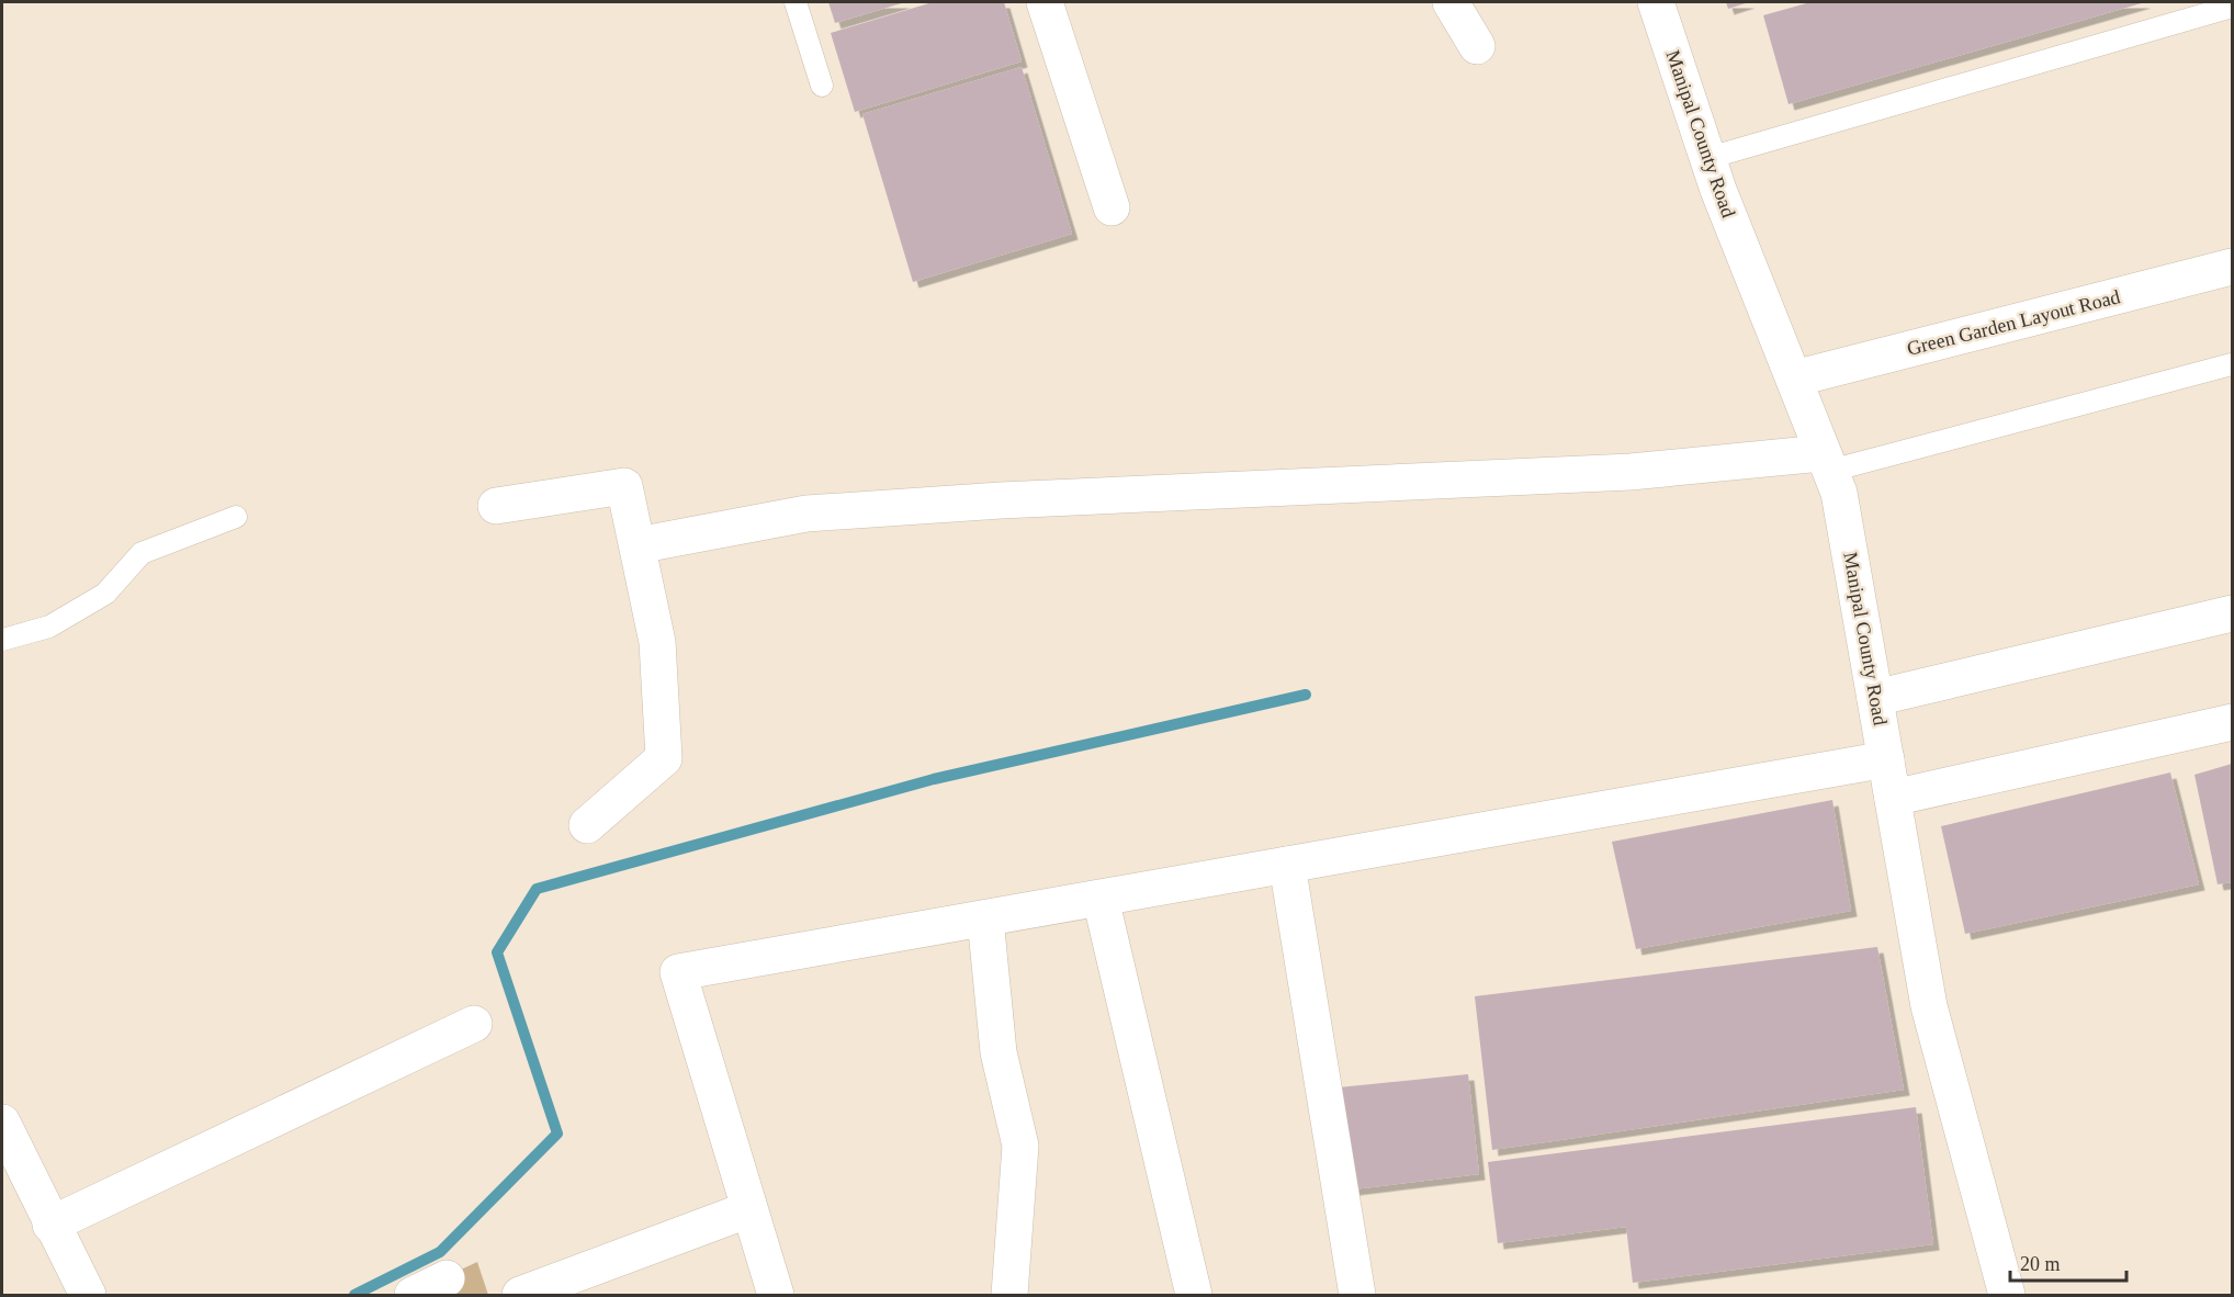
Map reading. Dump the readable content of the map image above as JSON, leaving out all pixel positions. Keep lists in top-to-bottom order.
{
  "streets": {
    "street": ["Manipal County Road", "Green Garden Layout Road"]
  },
  "crossings": [
    ["Manipal County Road", "Green Garden Layout Road"]
  ],
  "scale_bar": "20 m"
}
